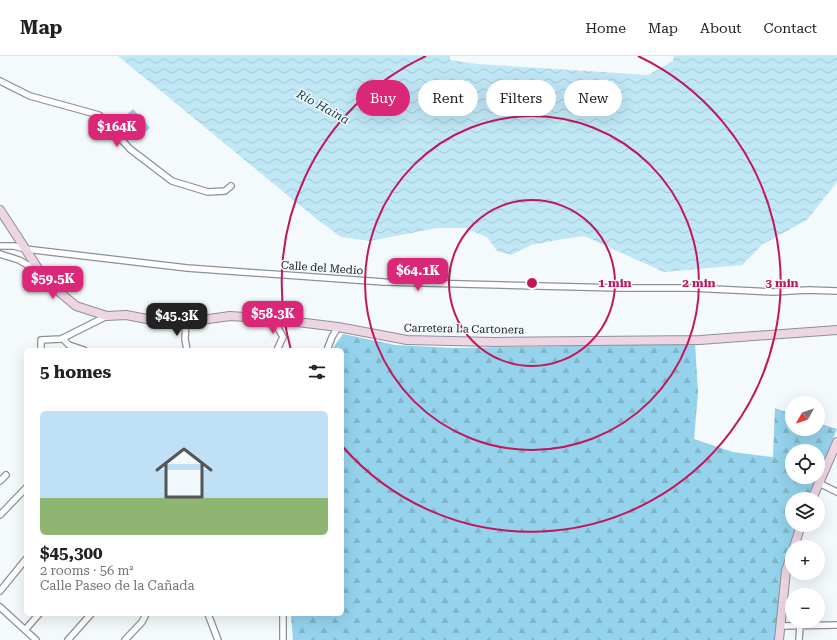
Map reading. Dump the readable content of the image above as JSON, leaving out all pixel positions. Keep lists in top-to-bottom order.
{
  "streets": {
    "street": ["Calle del Medio", "Carretera La Cartonera"]
  },
  "crossings": [
    ["Calle del Medio", "Carretera La Cartonera"]
  ],
  "water": ["Río Haina"],
  "north": "bottom left",
  "page": {
    "header": "Map",
    "nav": [
      "Home",
      "Map",
      "About",
      "Contact"
    ],
    "chip": [
      "Buy",
      "Rent",
      "Filters",
      "New"
    ],
    "price": [
      "$164K",
      "$64.1K",
      "$59.5K",
      "$58.3K",
      "$45.3K"
    ],
    "heading": "5 homes",
    "map_buttons": ["+", "−"],
    "list": [
      {
        "name": "$45,300",
        "note": "2 rooms · 56 m² · Calle Paseo de la Cañada"
      }
    ]
  },
  "rings": ["1 min", "2 min", "3 min"]
}
